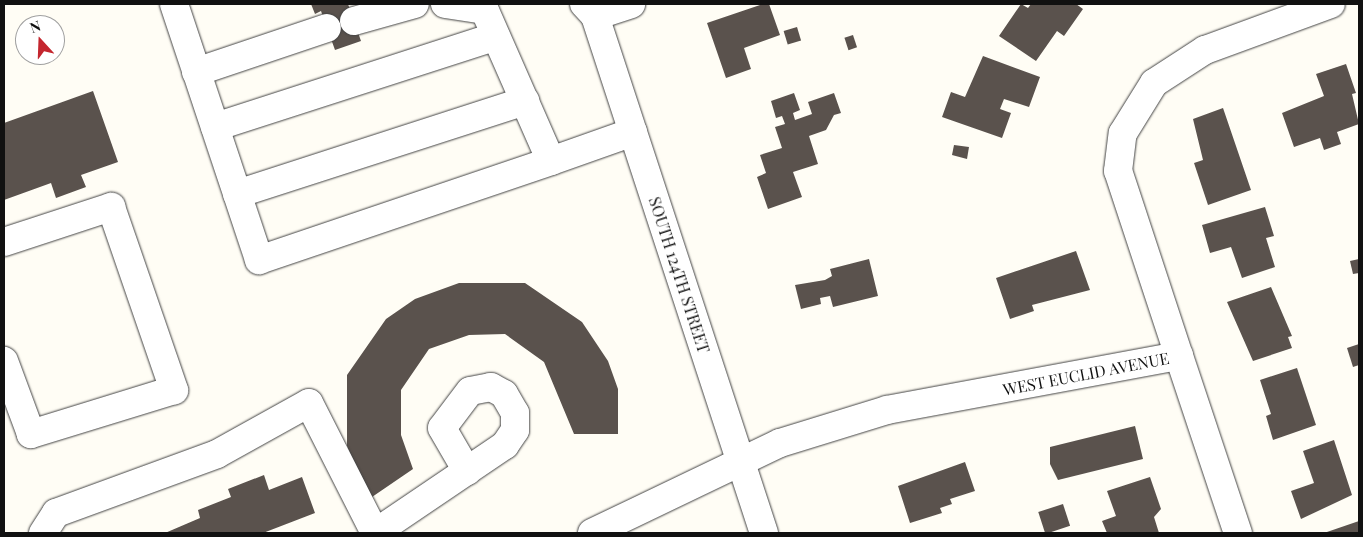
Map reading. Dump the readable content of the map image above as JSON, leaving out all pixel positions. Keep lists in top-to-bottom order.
{
  "streets": {
    "street": ["SOUTH 124TH STREET", "WEST EUCLID AVENUE"]
  },
  "crossings": [
    ["SOUTH 124TH STREET", "WEST EUCLID AVENUE"]
  ],
  "north": "top"
}
